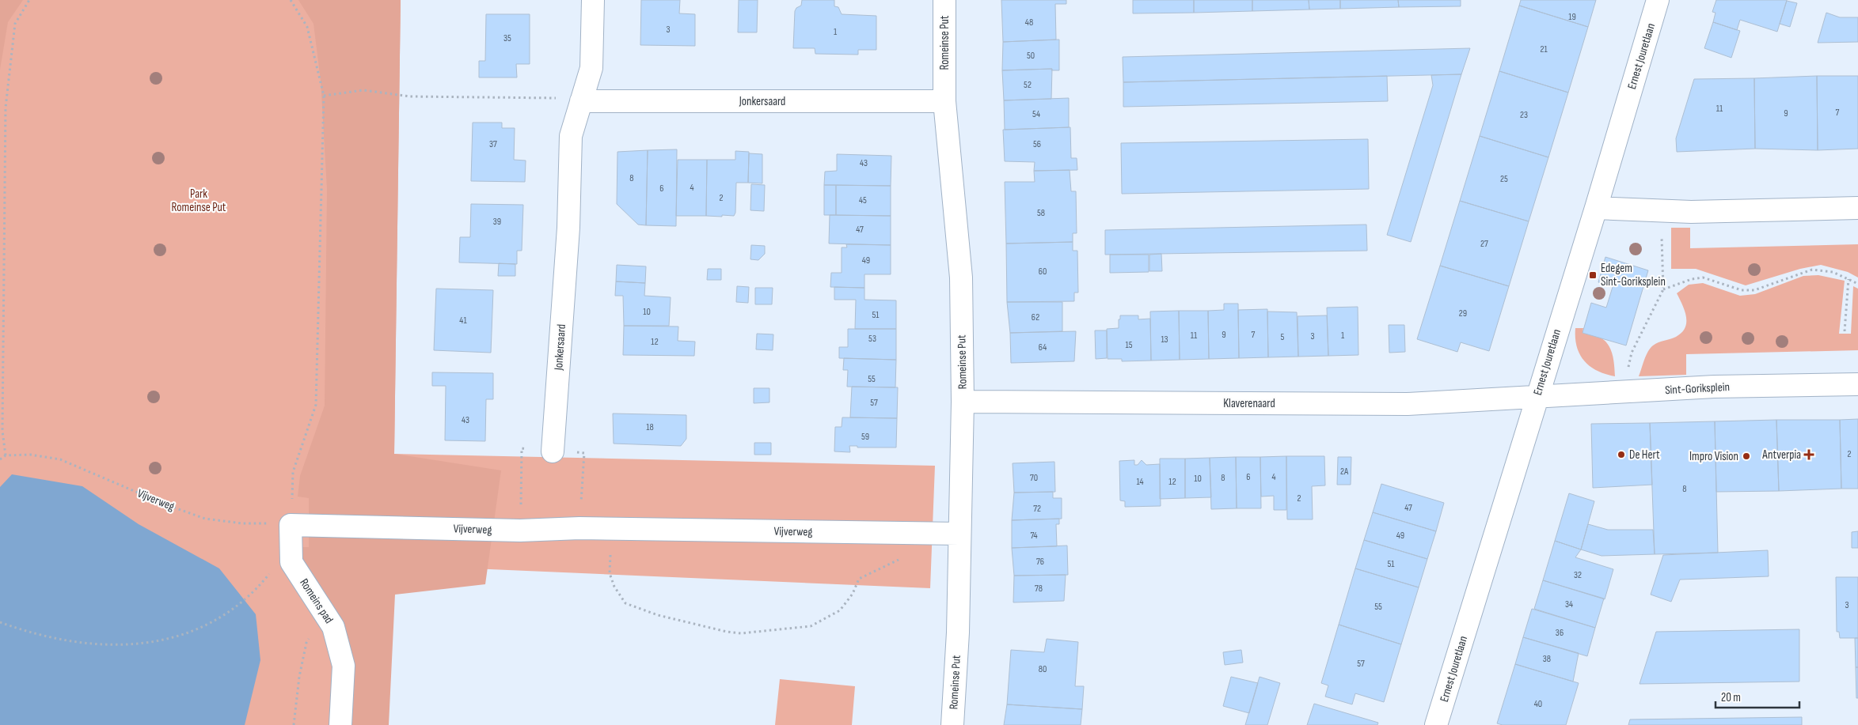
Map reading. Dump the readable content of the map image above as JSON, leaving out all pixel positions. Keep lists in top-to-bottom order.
{
  "streets": {
    "street": [
      "Romeinse Put",
      "Ernest Jouretlaan",
      "Jonkersaard",
      "Sint-Goriksplein",
      "Klaverenaard",
      "Vijverweg",
      "Romeins pad"
    ]
  },
  "crossings": [
    ["Romeinse Put", "Jonkersaard"],
    ["Romeinse Put", "Klaverenaard"],
    ["Romeinse Put", "Vijverweg"],
    ["Ernest Jouretlaan", "Sint-Goriksplein"],
    ["Ernest Jouretlaan", "Klaverenaard"],
    ["Sint-Goriksplein", "Klaverenaard"],
    ["Vijverweg", "Romeins pad"]
  ],
  "parks": ["Park Romeinse Put"],
  "places": {
    "transit": ["Edegem Sint-Goriksplein"],
    "other": ["De Hert", "Impro Vision"],
    "health": ["Antverpia"]
  },
  "house_numbers": [
    "19",
    "48",
    "3",
    "1",
    "35",
    "21",
    "50",
    "52",
    "11",
    "7",
    "9",
    "54",
    "23",
    "37",
    "56",
    "43",
    "8",
    "25",
    "4",
    "6",
    "2",
    "45",
    "58",
    "39",
    "47",
    "27",
    "49",
    "60",
    "10",
    "29",
    "51",
    "62",
    "41",
    "9",
    "7",
    "11",
    "1",
    "3",
    "5",
    "53",
    "13",
    "12",
    "15",
    "64",
    "55",
    "57",
    "43",
    "18",
    "59",
    "2",
    "2A",
    "6",
    "4",
    "70",
    "8",
    "10",
    "14",
    "12",
    "8",
    "2",
    "47",
    "72",
    "74",
    "49",
    "76",
    "51",
    "32",
    "78",
    "34",
    "3",
    "55",
    "36",
    "38",
    "57",
    "80",
    "40"
  ],
  "scale_bar": "20 m"
}
